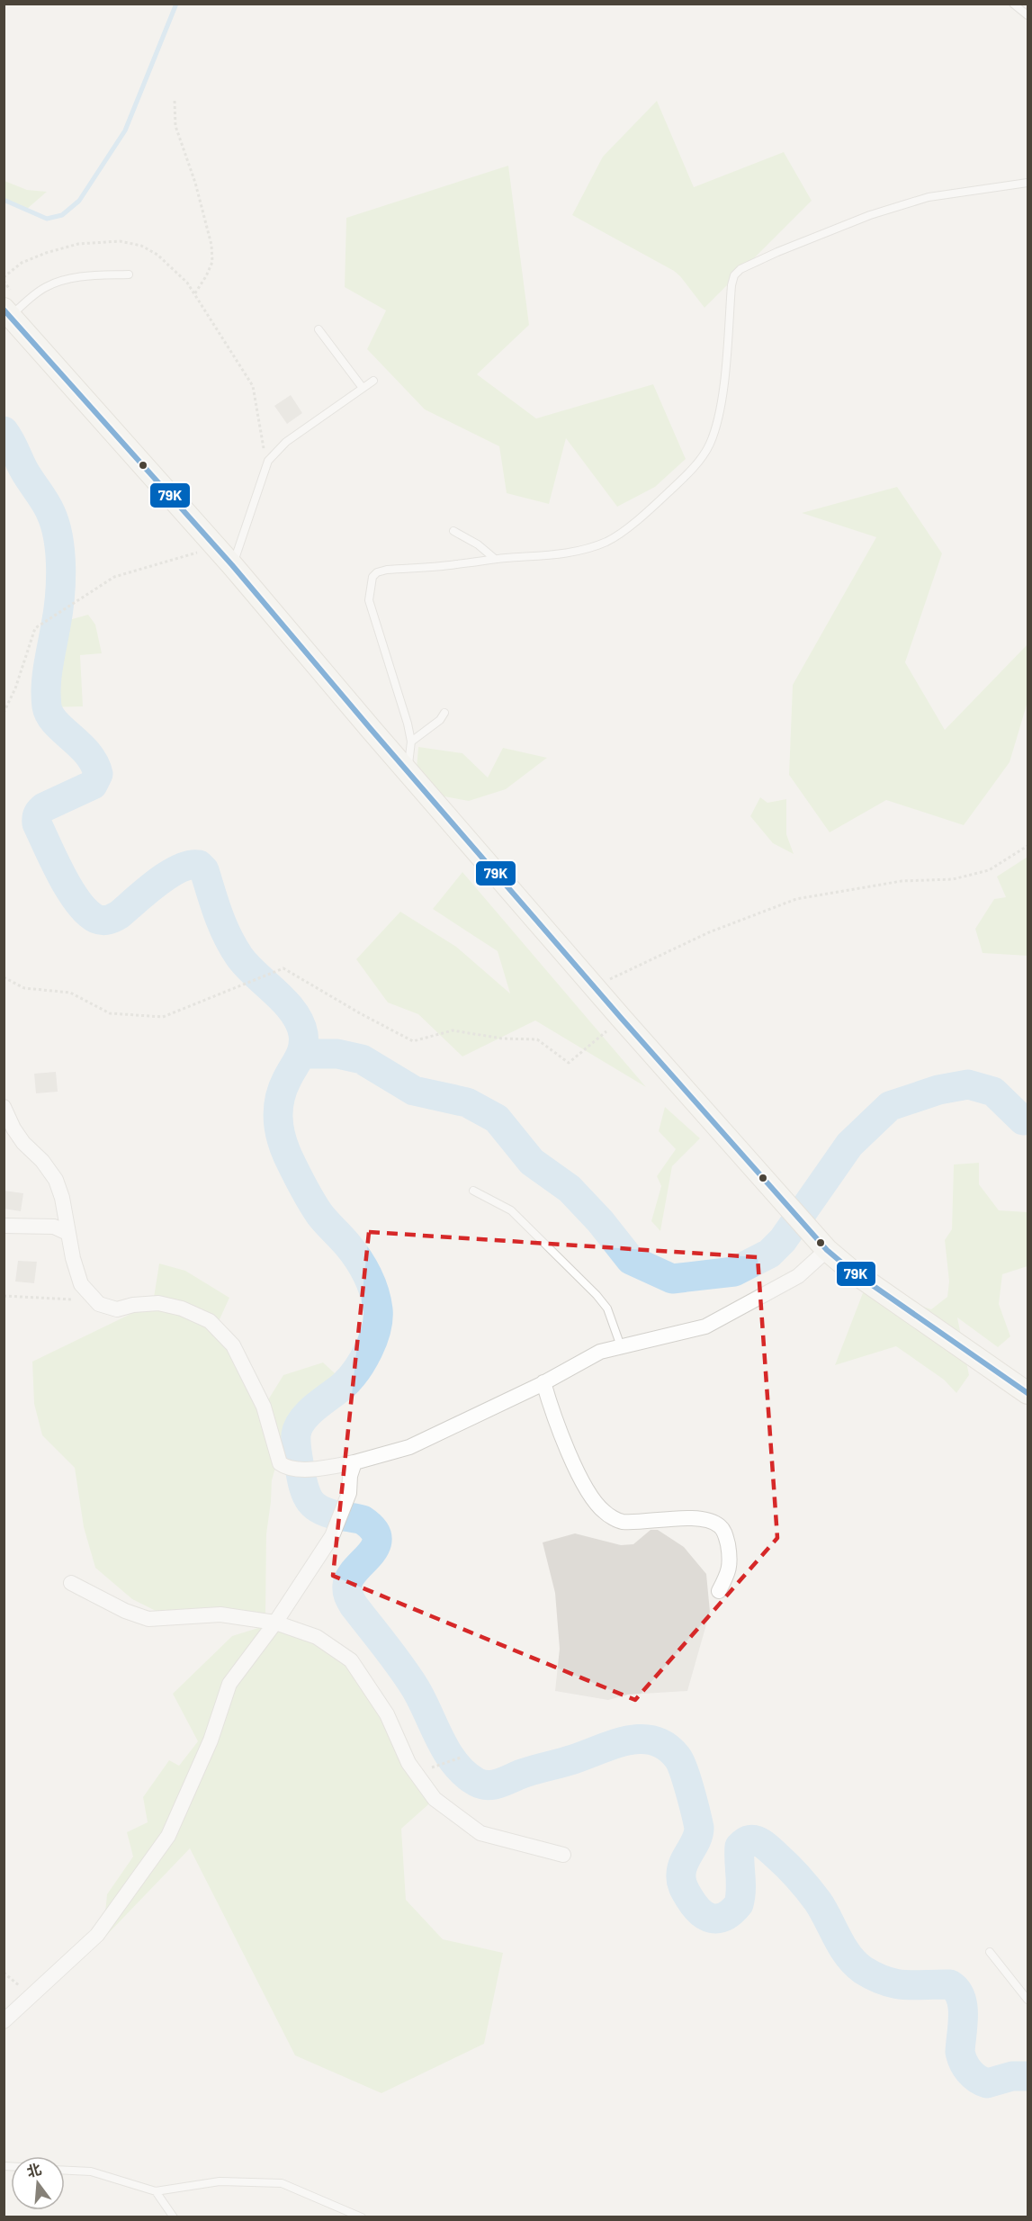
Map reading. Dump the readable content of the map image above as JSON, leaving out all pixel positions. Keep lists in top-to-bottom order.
{
  "lines": ["transit line 79K"],
  "north": "top"
}
